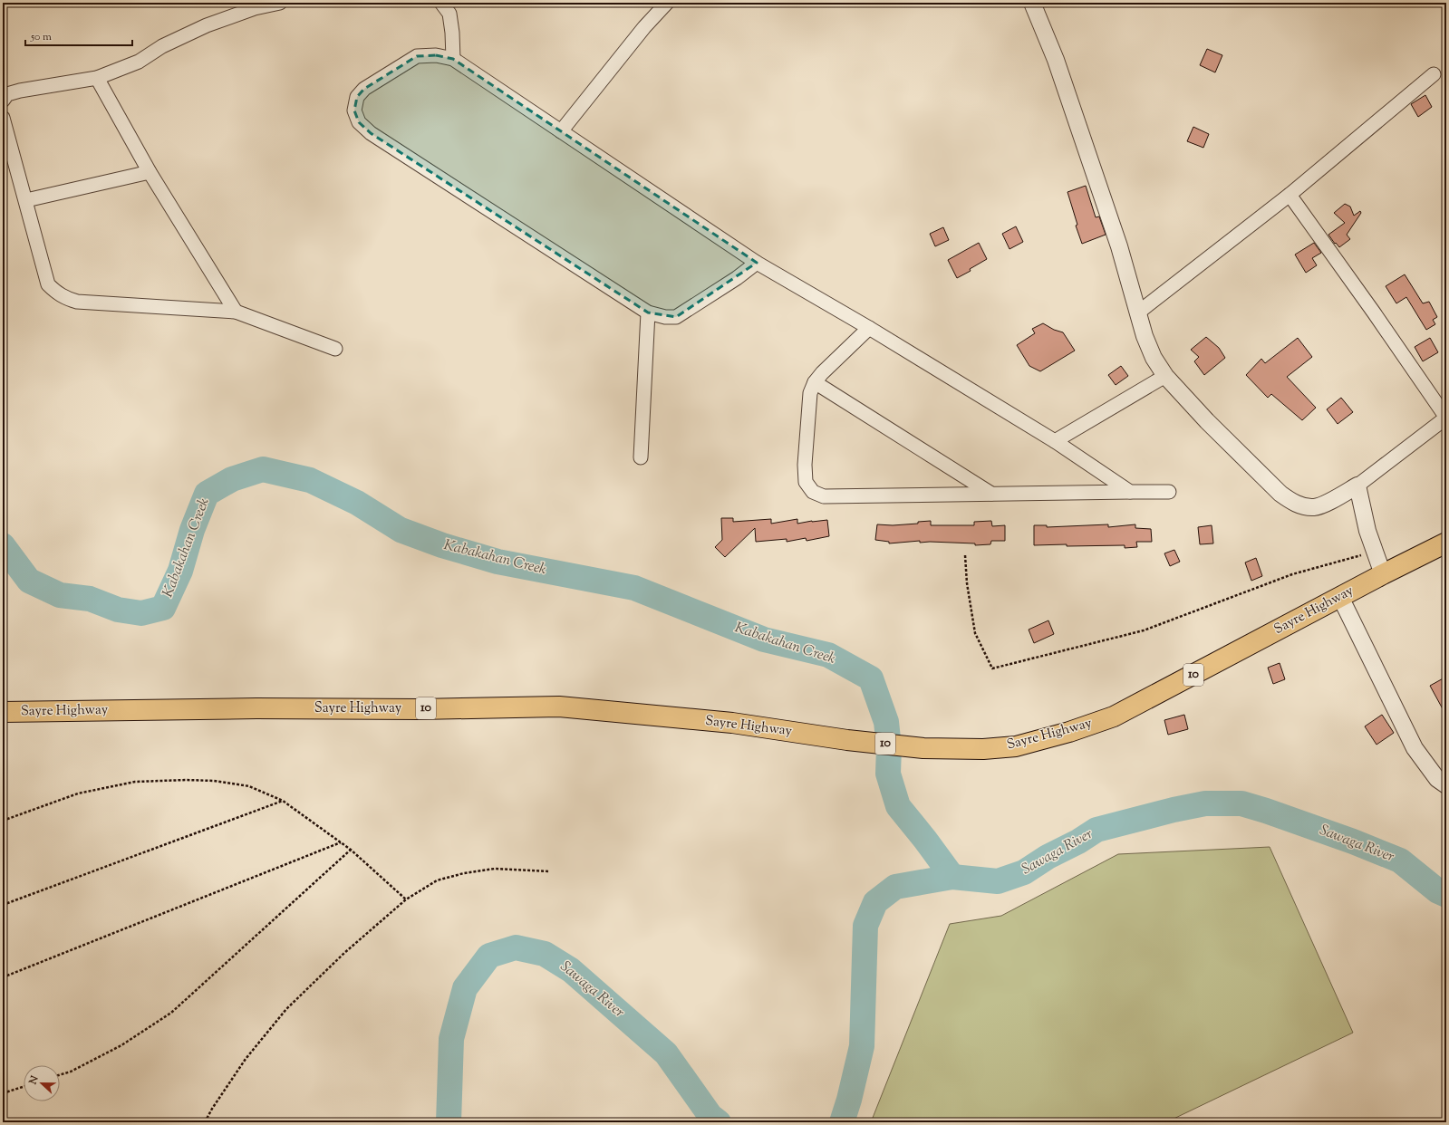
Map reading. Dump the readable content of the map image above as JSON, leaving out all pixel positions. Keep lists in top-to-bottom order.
{
  "streets": {
    "highway": ["Sayre Highway", "10"]
  },
  "water": ["Kabakahan Creek", "Sawaga River"],
  "scale_bar": "50 m",
  "north": "left"
}
